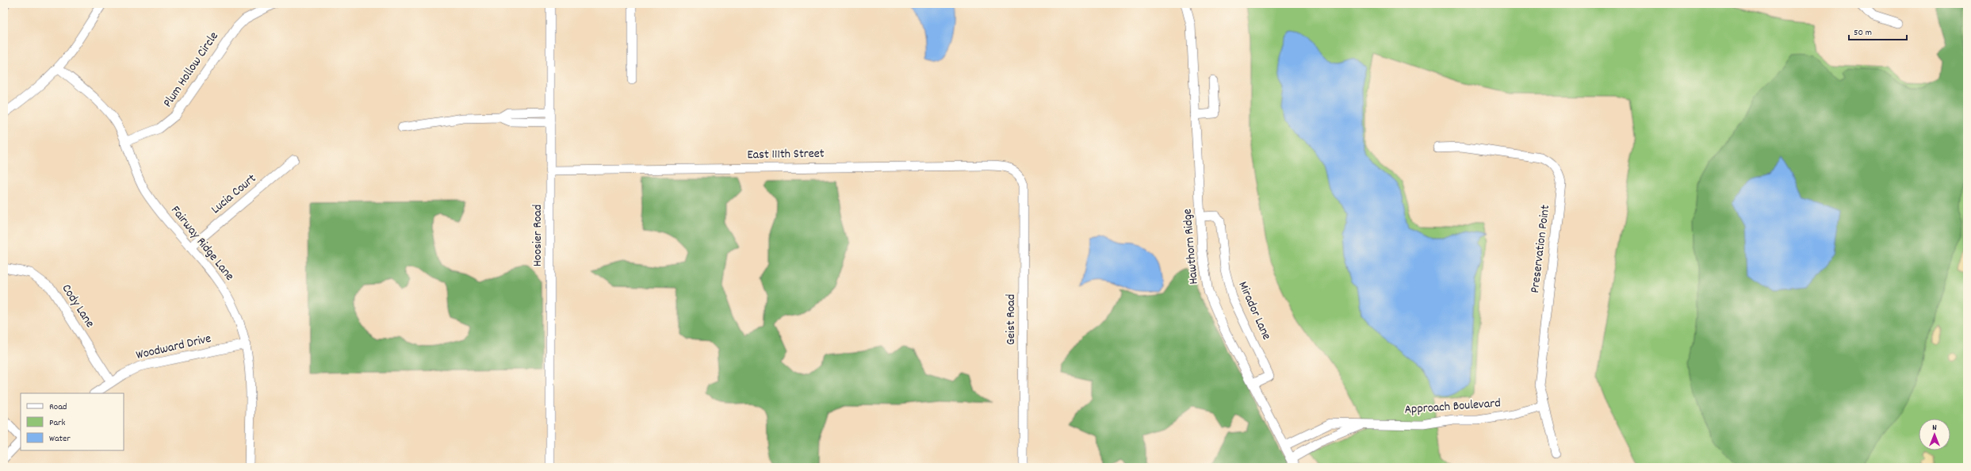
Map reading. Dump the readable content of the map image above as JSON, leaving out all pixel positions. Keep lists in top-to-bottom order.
{
  "streets": {
    "street": [
      "Plum Hollow Circle",
      "East 111th Street",
      "Lucia Court",
      "Hoosier Road",
      "Fairway Ridge Lane",
      "Hawthorn Ridge",
      "Preservation Point",
      "Cody Lane",
      "Mirador Lane",
      "Geist Road",
      "Woodward Drive",
      "Approach Boulevard"
    ]
  },
  "crossings": [
    ["Plum Hollow Circle", "Fairway Ridge Lane"],
    ["East 111th Street", "Hoosier Road"],
    ["East 111th Street", "Geist Road"],
    ["Lucia Court", "Fairway Ridge Lane"],
    ["Fairway Ridge Lane", "Woodward Drive"],
    ["Hawthorn Ridge", "Mirador Lane"],
    ["Hawthorn Ridge", "Approach Boulevard"],
    ["Preservation Point", "Approach Boulevard"],
    ["Cody Lane", "Woodward Drive"]
  ],
  "legend": ["Road", "Park", "Water"],
  "scale_bar": "50 m",
  "north": "top"
}
